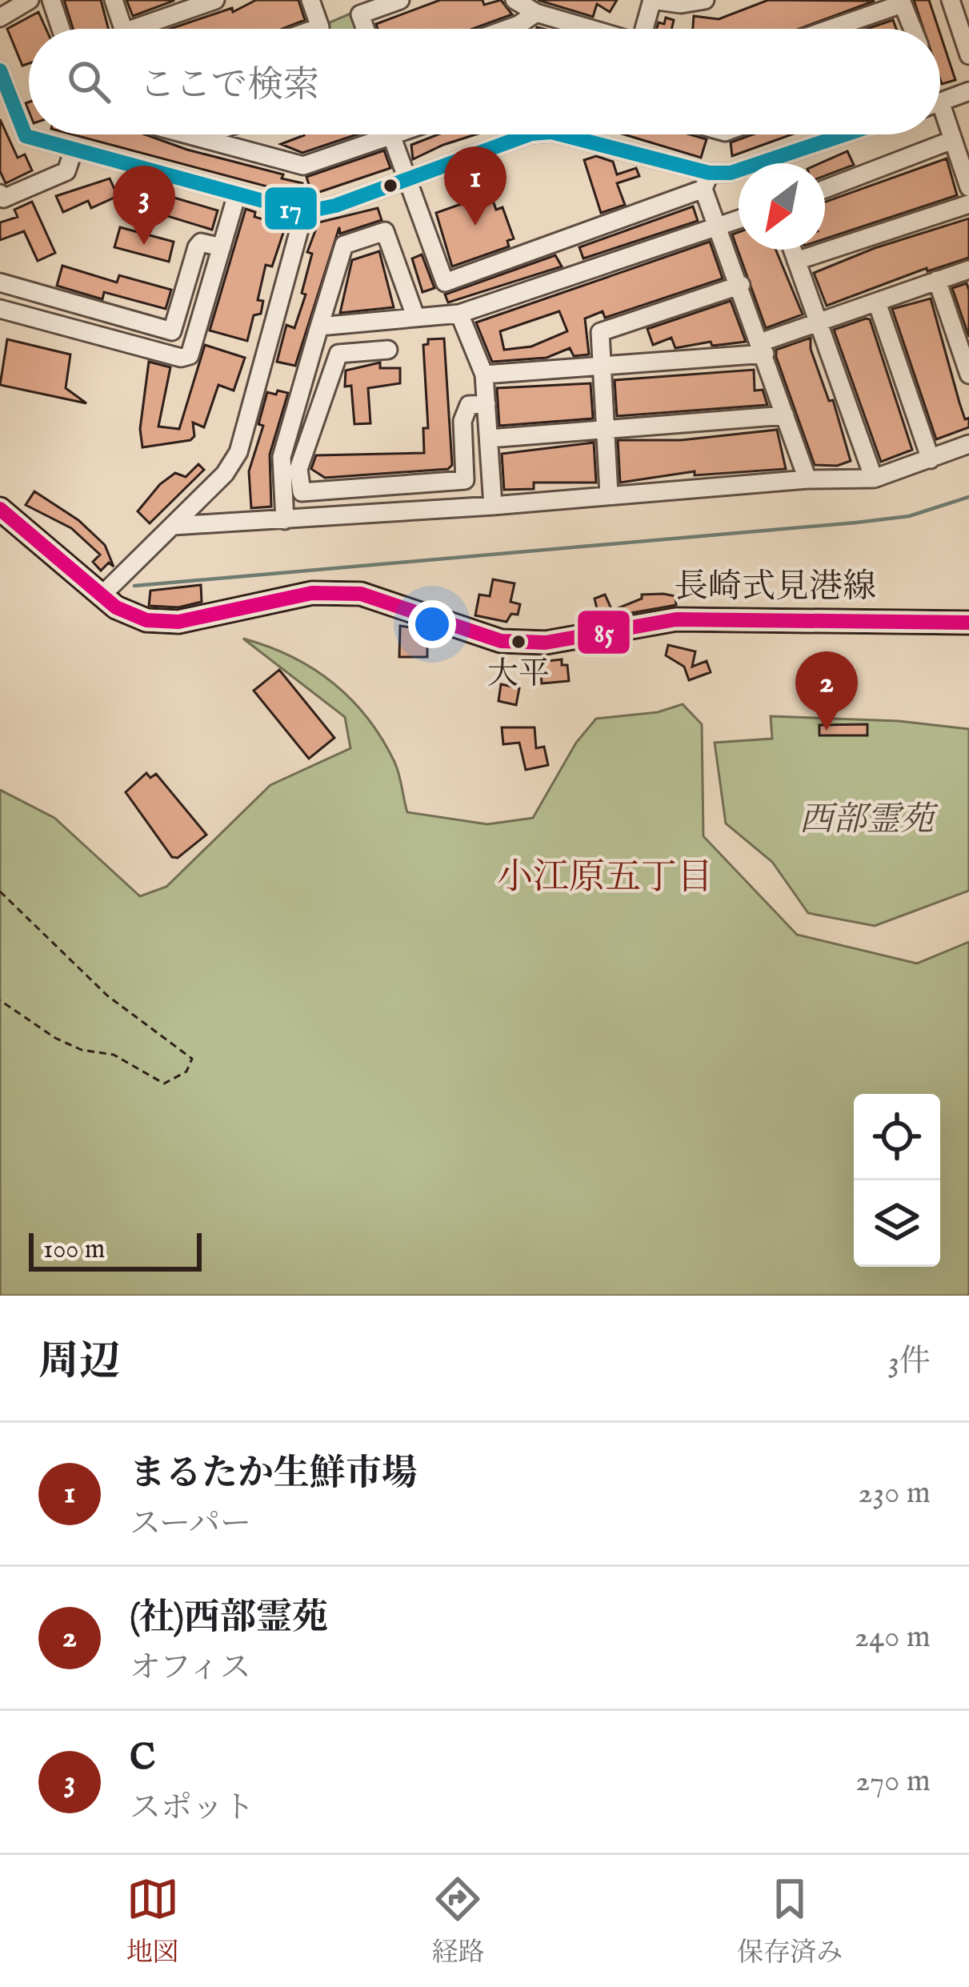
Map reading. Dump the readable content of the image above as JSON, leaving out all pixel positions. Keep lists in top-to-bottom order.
{
  "streets": {
    "main road": ["長崎式見港線"]
  },
  "districts": ["小江原五丁目"],
  "parks": ["西部霊苑"],
  "places": ["大平"],
  "lines": ["transit line 17", "transit line 85"],
  "scale_bar": "100 m",
  "north": "bottom left",
  "page": {
    "search": "ここで検索",
    "pins": ["1", "3", "2"],
    "scale": "100 m",
    "heading": ["周辺", "3件"],
    "list": [
      {
        "mark": "1",
        "name": "まるたか生鮮市場",
        "note": "スーパー",
        "value": "230 m"
      },
      {
        "mark": "2",
        "name": "(社)西部霊苑",
        "note": "オフィス",
        "value": "240 m"
      },
      {
        "mark": "3",
        "name": "C",
        "note": "スポット",
        "value": "270 m"
      }
    ],
    "nav": ["地図", "経路", "保存済み"]
  }
}
